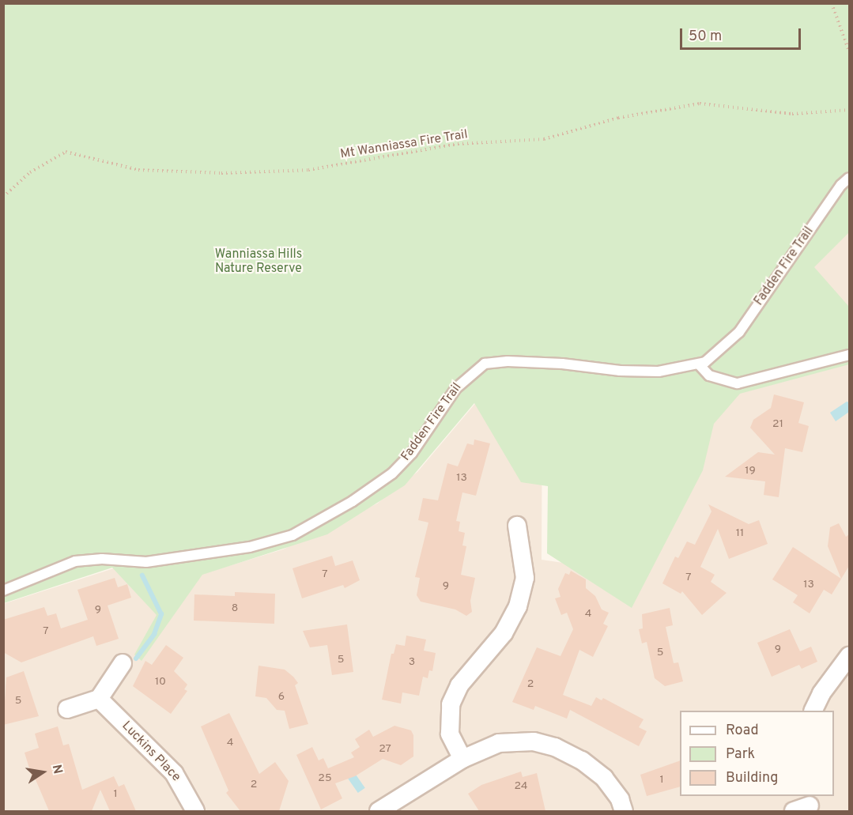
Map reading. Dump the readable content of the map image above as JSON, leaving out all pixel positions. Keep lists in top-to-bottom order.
{
  "streets": {
    "street": ["Luckins Place"],
    "lane": ["Fadden Fire Trail"],
    "path": ["Mt Wanniassa Fire Trail"]
  },
  "parks": ["Wanniassa Hills Nature Reserve"],
  "house_numbers": [
    "21",
    "19",
    "13",
    "11",
    "7",
    "7",
    "13",
    "9",
    "8",
    "9",
    "4",
    "7",
    "9",
    "5",
    "5",
    "3",
    "10",
    "2",
    "6",
    "5",
    "4",
    "27",
    "25",
    "1",
    "2",
    "24",
    "1"
  ],
  "legend": ["Road", "Park", "Building"],
  "scale_bar": "50 m",
  "north": "right"
}
